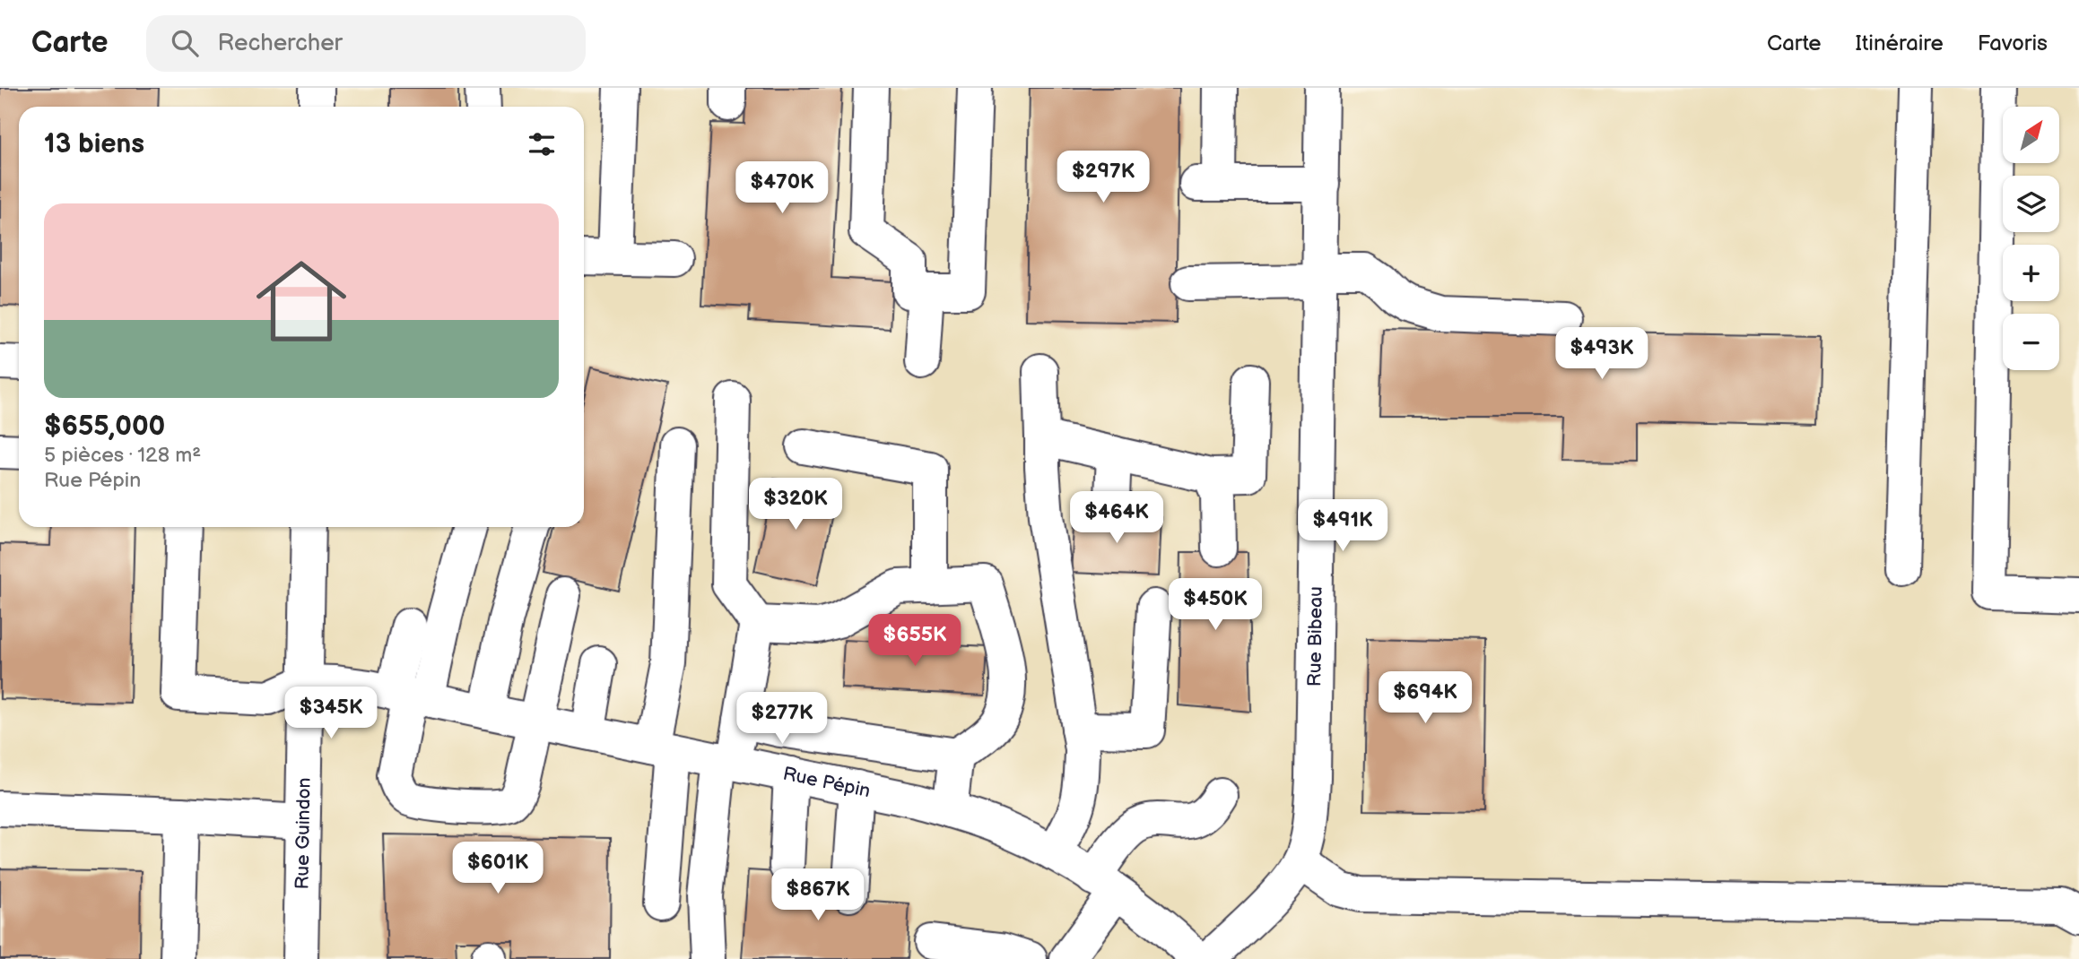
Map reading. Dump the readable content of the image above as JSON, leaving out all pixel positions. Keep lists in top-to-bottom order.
{
  "streets": {
    "street": ["Rue Bibeau", "Rue Pépin", "Rue Guindon"]
  },
  "crossings": [
    ["Rue Pépin", "Rue Guindon"]
  ],
  "north": "top right",
  "page": {
    "header": "Carte",
    "search": "Rechercher",
    "nav": ["Carte", "Itinéraire", "Favoris"],
    "map_buttons": ["+", "−"],
    "heading": "13 biens",
    "price": [
      "$297K",
      "$470K",
      "$493K",
      "$320K",
      "$464K",
      "$491K",
      "$450K",
      "$655K",
      "$694K",
      "$345K",
      "$277K",
      "$601K",
      "$867K"
    ],
    "list": [
      {
        "name": "$655,000",
        "note": "5 pièces · 128 m² · Rue Pépin"
      }
    ]
  }
}
